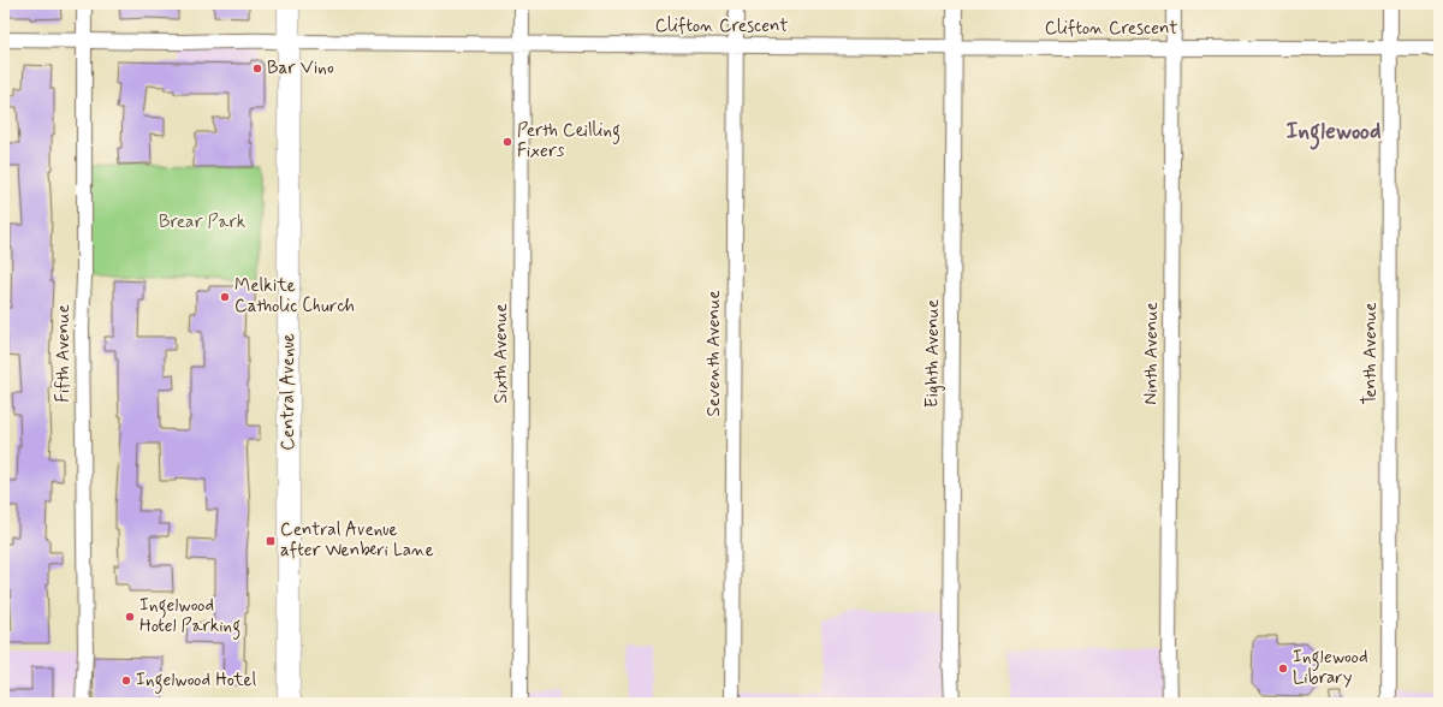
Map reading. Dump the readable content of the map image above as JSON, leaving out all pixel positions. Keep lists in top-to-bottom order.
{
  "streets": {
    "main road": ["Central Avenue"],
    "street": [
      "Clifton Crescent",
      "Fifth Avenue",
      "Sixth Avenue",
      "Seventh Avenue",
      "Eighth Avenue",
      "Ninth Avenue",
      "Tenth Avenue"
    ]
  },
  "crossings": [
    ["Clifton Crescent", "Fifth Avenue"],
    ["Clifton Crescent", "Sixth Avenue"],
    ["Clifton Crescent", "Seventh Avenue"],
    ["Clifton Crescent", "Eighth Avenue"],
    ["Clifton Crescent", "Ninth Avenue"],
    ["Clifton Crescent", "Tenth Avenue"],
    ["Clifton Crescent", "Central Avenue"]
  ],
  "districts": ["Inglewood"],
  "parks": ["Brear Park"],
  "places": {
    "other": [
      "Bar Vino",
      "Perth Ceilling Fixers",
      "Melkite Catholic Church",
      "Ingelwood Hotel Parking",
      "Inglewood Library",
      "Ingelwood Hotel"
    ],
    "transit": ["Central Avenue after Wenberi Lane"]
  }
}
